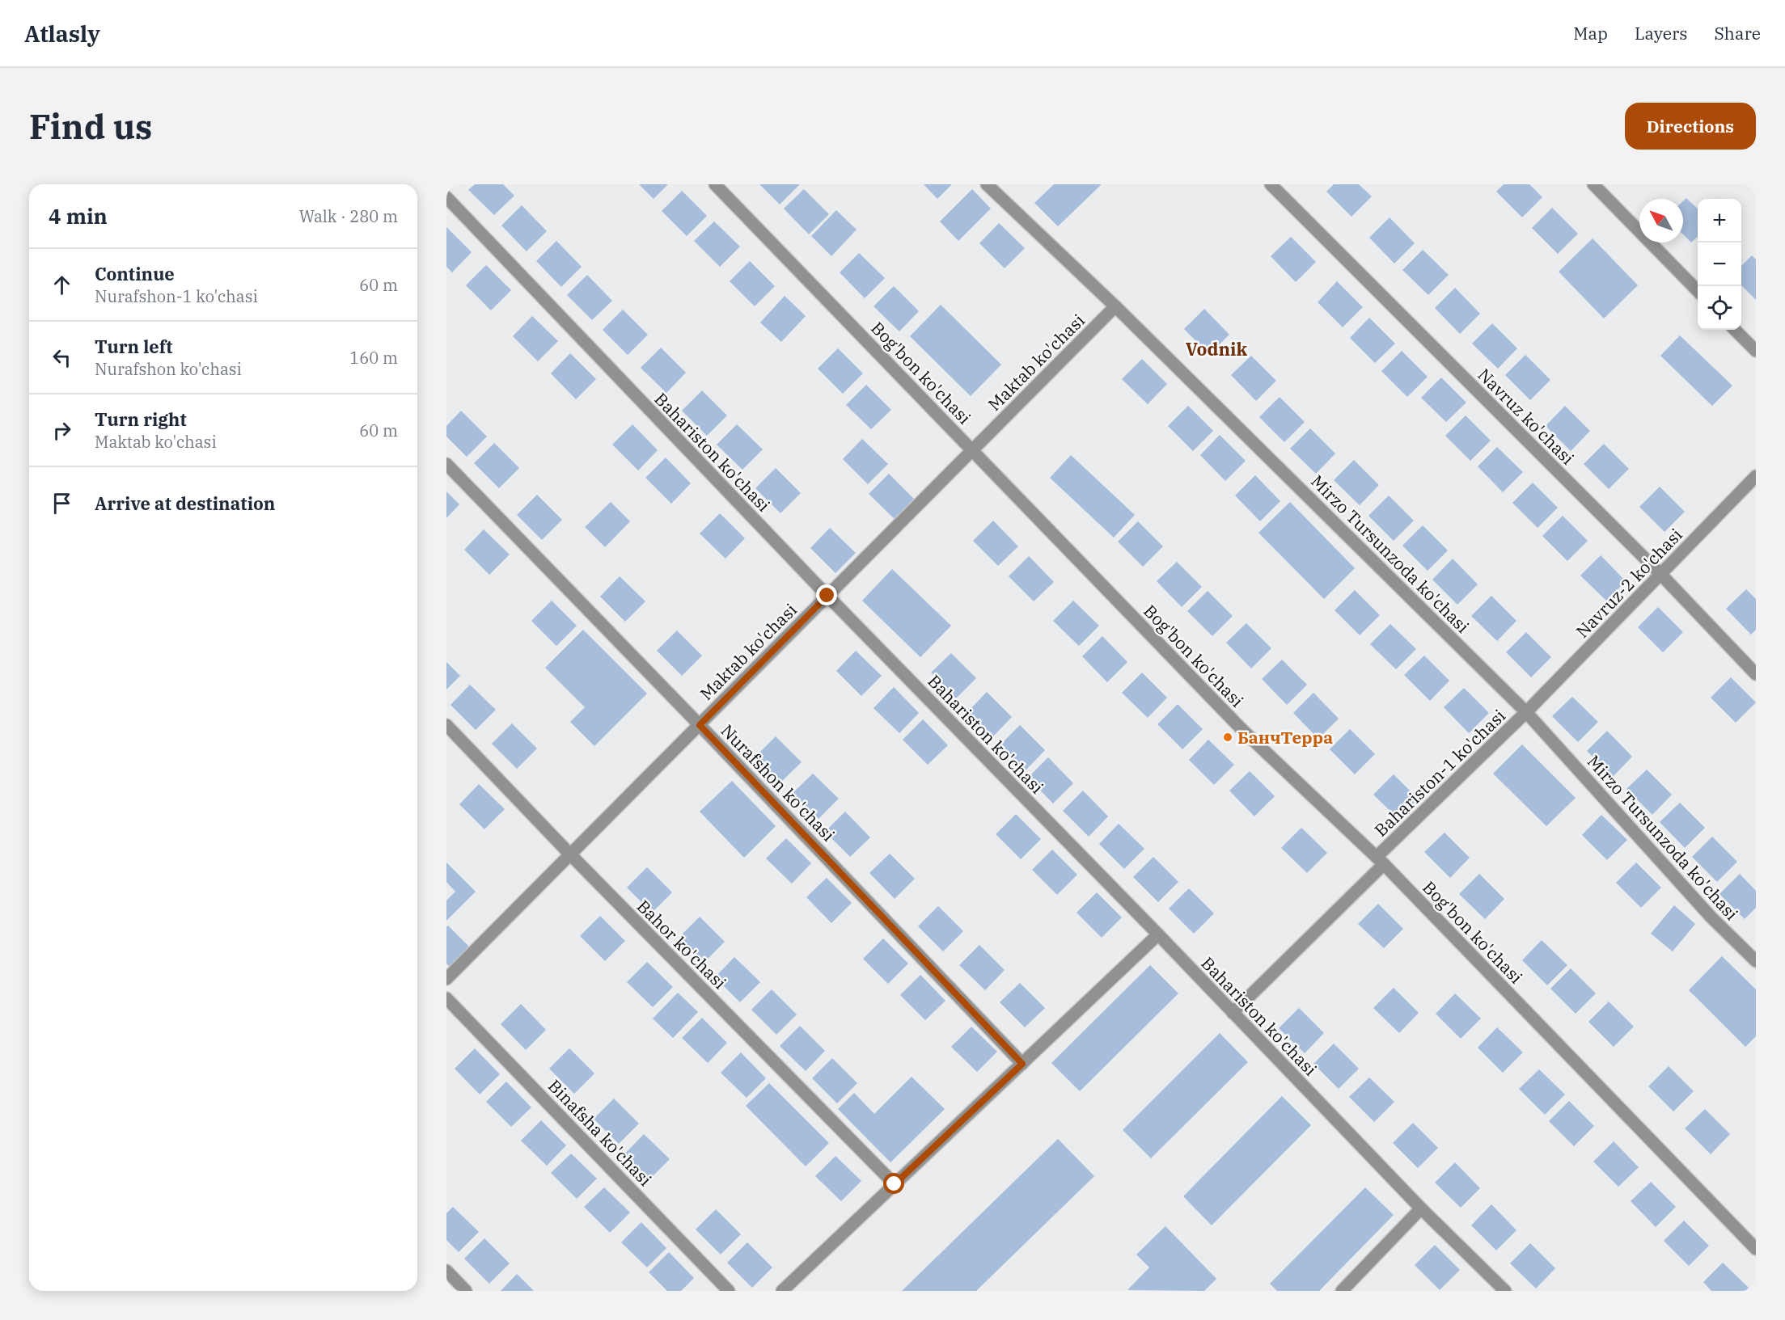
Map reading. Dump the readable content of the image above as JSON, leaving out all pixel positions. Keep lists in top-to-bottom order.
{
  "streets": {
    "street": [
      "Maktab ko'chasi",
      "Bog'bon ko'chasi",
      "Navruz ko'chasi",
      "Bahariston ko'chasi",
      "Mirzo Tursunzoda ko'chasi",
      "Navruz-2 ko'chasi",
      "Bahariston-1 ko'chasi",
      "Nurafshon ko'chasi",
      "Bahor ko'chasi",
      "Binafsha ko'chasi"
    ]
  },
  "crossings": [
    ["Maktab ko'chasi", "Bog'bon ko'chasi"],
    ["Maktab ko'chasi", "Bahariston ko'chasi"],
    ["Maktab ko'chasi", "Mirzo Tursunzoda ko'chasi"],
    ["Maktab ko'chasi", "Nurafshon ko'chasi"],
    ["Maktab ko'chasi", "Bahor ko'chasi"],
    ["Bog'bon ko'chasi", "Bahariston-1 ko'chasi"],
    ["Navruz ko'chasi", "Navruz-2 ko'chasi"],
    ["Bahariston ko'chasi", "Bahariston-1 ko'chasi"],
    ["Mirzo Tursunzoda ko'chasi", "Navruz-2 ko'chasi"],
    ["Mirzo Tursunzoda ko'chasi", "Bahariston-1 ko'chasi"],
    ["Navruz-2 ko'chasi", "Bahariston-1 ko'chasi"]
  ],
  "districts": ["Vodnik"],
  "places": ["БанчТерра"],
  "north": "top left",
  "page": {
    "header": "Atlasly",
    "nav": ["Map", "Layers", "Share"],
    "buttons": "Directions",
    "title": "Find us",
    "heading": ["4 min", "Walk · 280 m"],
    "map_buttons": ["+", "−"],
    "list": [
      ["Continue", "Nurafshon-1 ko'chasi", "60 m"],
      ["Turn left", "Nurafshon ko'chasi", "160 m"],
      ["Turn right", "Maktab ko'chasi", "60 m"],
      "Arrive at destination"
    ]
  }
}
